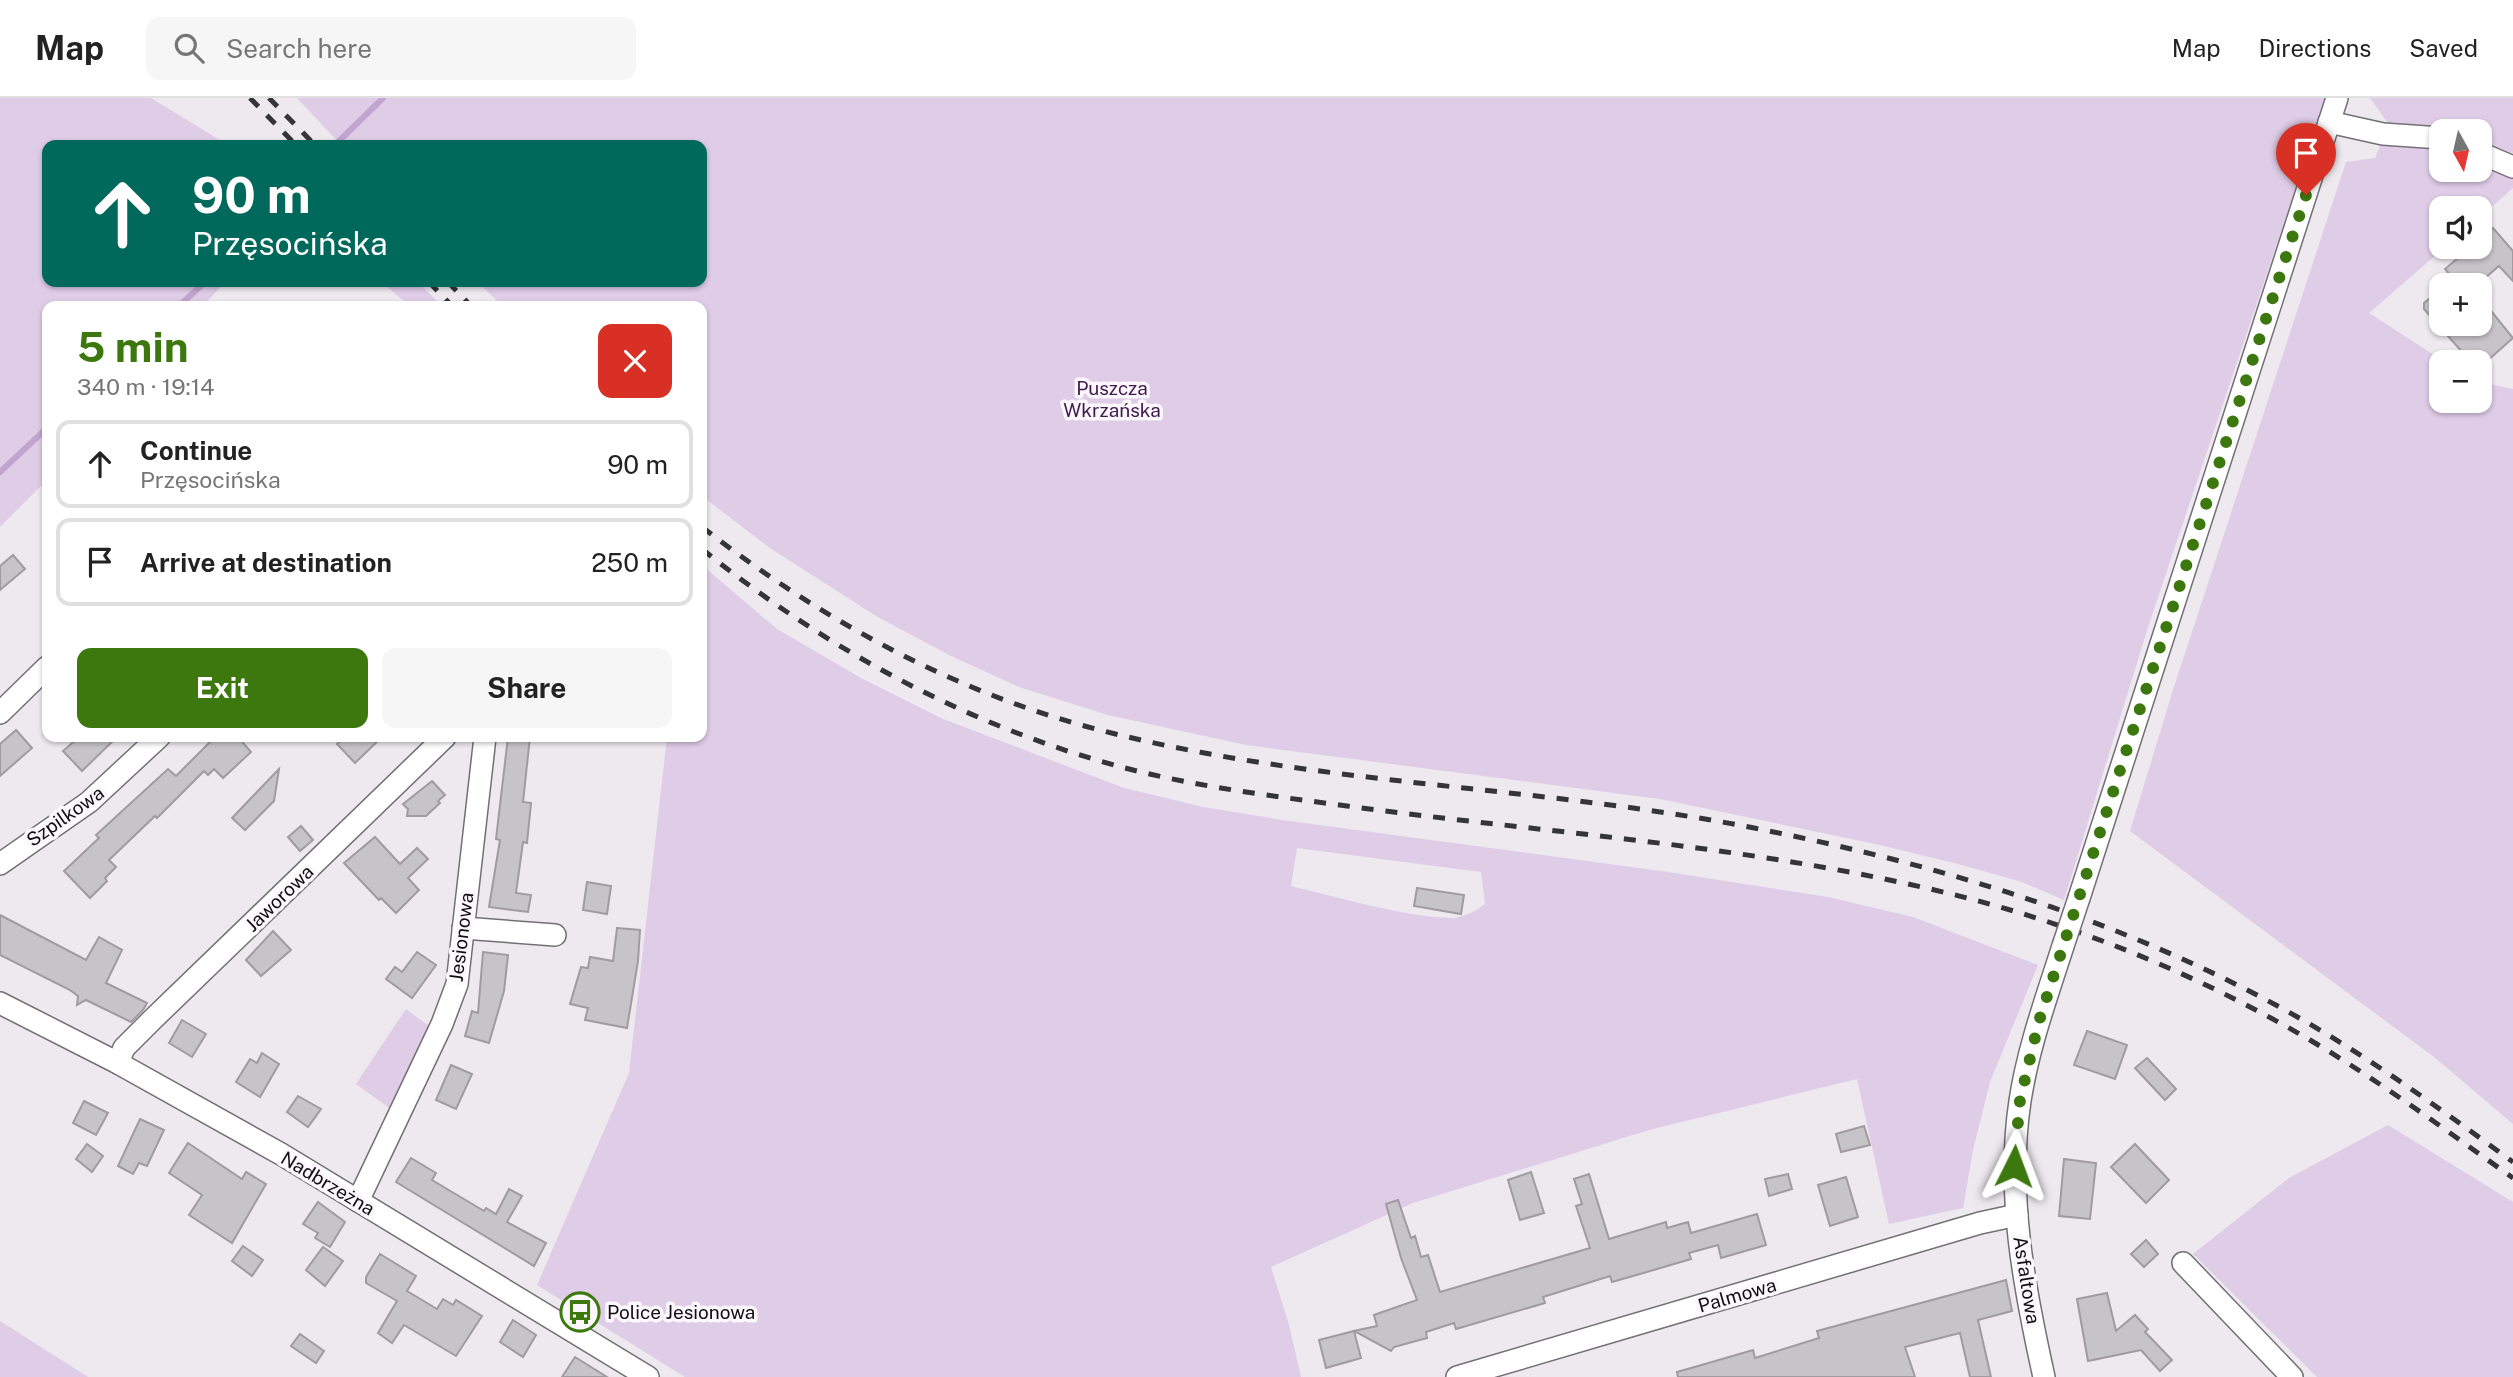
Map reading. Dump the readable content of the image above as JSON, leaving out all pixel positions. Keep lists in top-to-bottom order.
{
  "streets": {
    "street": [
      "Szpilkowa",
      "Jaworowa",
      "Jesionowa",
      "Nadbrzeżna",
      "Asfaltowa",
      "Palmowa"
    ]
  },
  "crossings": [
    ["Jaworowa", "Nadbrzeżna"],
    ["Jesionowa", "Nadbrzeżna"],
    ["Asfaltowa", "Palmowa"]
  ],
  "parks": ["Puszcza Wkrzańska"],
  "places": {
    "bus stop": ["Police Jesionowa"]
  },
  "north": "bottom",
  "page": {
    "header": "Map",
    "search": "Search here",
    "nav": ["Map", "Directions", "Saved"],
    "map_buttons": ["+", "−"],
    "turn": ["90 m", "Przęsocińska"],
    "heading": ["5 min", "340 m · 19:14"],
    "list": [
      {
        "name": "Continue",
        "note": "Przęsocińska",
        "value": "90 m"
      },
      {
        "name": "Arrive at destination",
        "value": "250 m"
      }
    ],
    "buttons": ["Exit", "Share"]
  }
}
